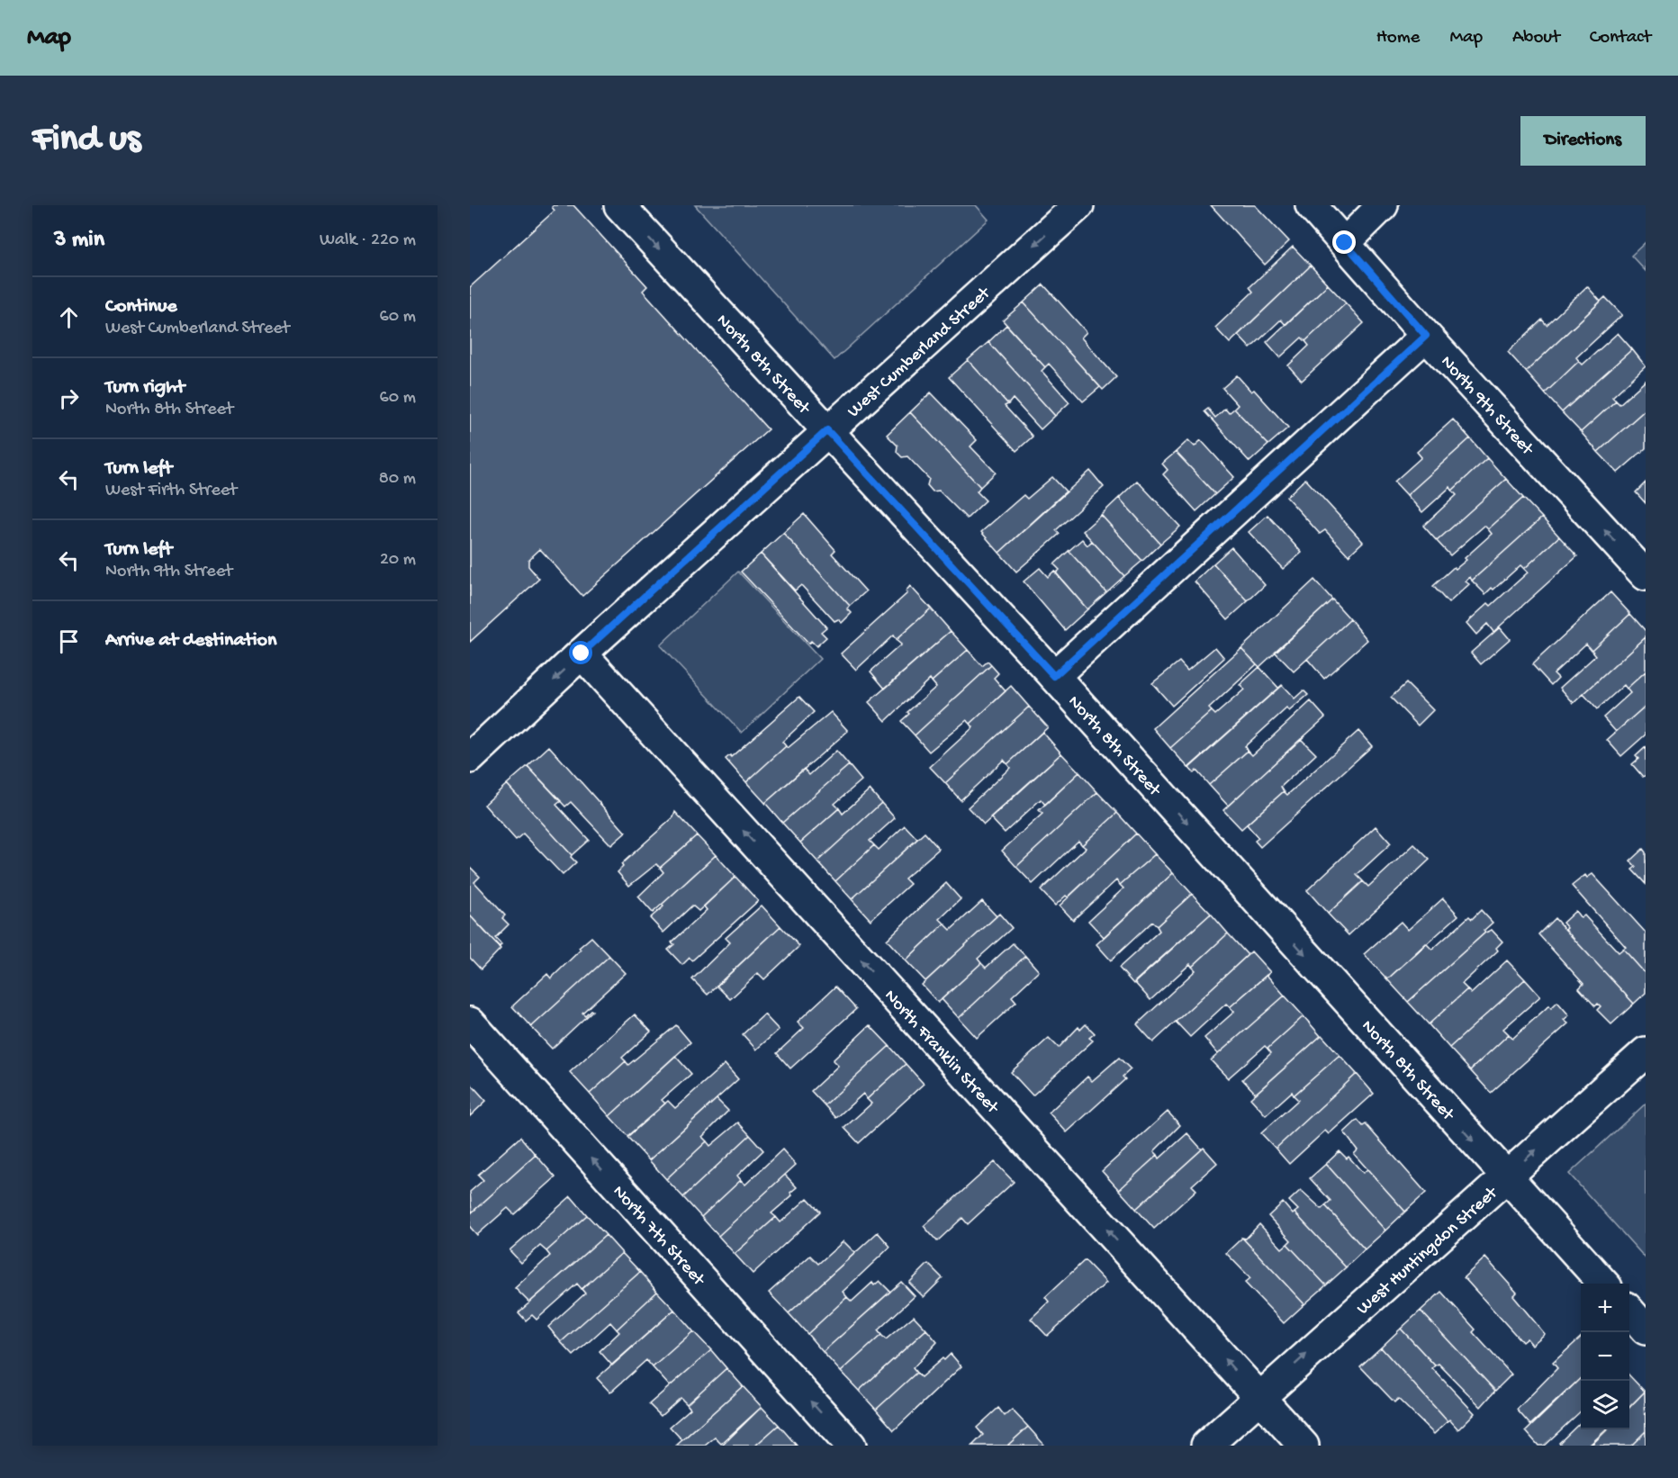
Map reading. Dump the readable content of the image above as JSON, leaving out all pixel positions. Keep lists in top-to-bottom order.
{
  "streets": {
    "street": [
      "West Cumberland Street",
      "North 8th Street",
      "North 9th Street",
      "North Franklin Street",
      "North 7th Street",
      "West Huntingdon Street"
    ]
  },
  "crossings": [
    ["West Cumberland Street", "North 8th Street"],
    ["West Cumberland Street", "North Franklin Street"],
    ["North 8th Street", "West Huntingdon Street"],
    ["North Franklin Street", "West Huntingdon Street"]
  ],
  "one_way": [
    "West Cumberland Street",
    "North 8th Street",
    "North 9th Street",
    "North Franklin Street",
    "North 7th Street",
    "West Huntingdon Street"
  ],
  "page": {
    "header": "Map",
    "nav": [
      "Home",
      "Map",
      "About",
      "Contact"
    ],
    "buttons": "Directions",
    "title": "Find us",
    "heading": ["3 min", "Walk · 220 m"],
    "list": [
      ["Continue", "West Cumberland Street", "60 m"],
      ["Turn right", "North 8th Street", "60 m"],
      ["Turn left", "West Firth Street", "80 m"],
      ["Turn left", "North 9th Street", "20 m"],
      "Arrive at destination"
    ],
    "map_buttons": ["+", "−"]
  }
}
